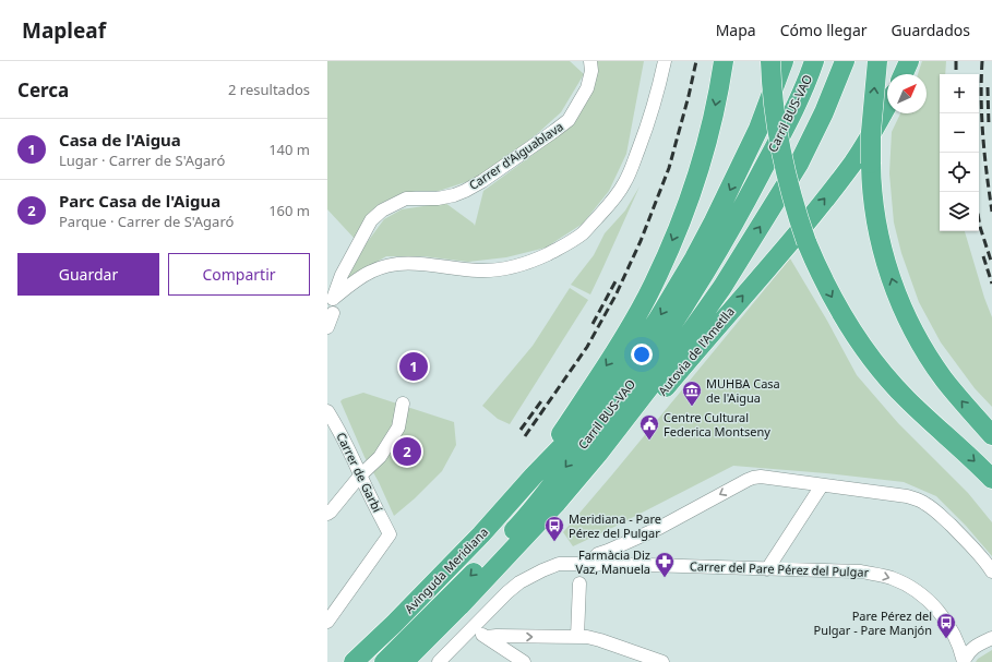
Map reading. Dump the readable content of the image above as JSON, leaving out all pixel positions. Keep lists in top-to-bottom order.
{
  "streets": {
    "highway": ["Carril BUS-VAO", "Autovia de l'Ametlla", "Avinguda Meridiana"],
    "street": ["Carrer d'Aiguablava", "Carrer de Garbí", "Carrer del Pare Pérez del Pulgar"]
  },
  "places": {
    "museum": ["MUHBA Casa de l'Aigua"],
    "public building": ["Centre Cultural Federica Montseny"],
    "bus stop": ["Meridiana - Pare Pérez del Pulgar", "Pare Pérez del Pulgar - Pare Manjón"],
    "pharmacy": ["Farmàcia Diz Vaz, Manuela"]
  },
  "north": "top right",
  "page": {
    "header": "Mapleaf",
    "nav": ["Mapa", "Cómo llegar", "Guardados"],
    "heading": ["Cerca", "2 resultados"],
    "map_buttons": ["+", "−"],
    "list": [
      {
        "mark": "1",
        "name": "Casa de l'Aigua",
        "note": "Lugar · Carrer de S'Agaró",
        "value": "140 m"
      },
      {
        "mark": "2",
        "name": "Parc Casa de l'Aigua",
        "note": "Parque · Carrer de S'Agaró",
        "value": "160 m"
      }
    ],
    "buttons": ["Guardar", "Compartir"],
    "pins": ["1", "2"]
  }
}
